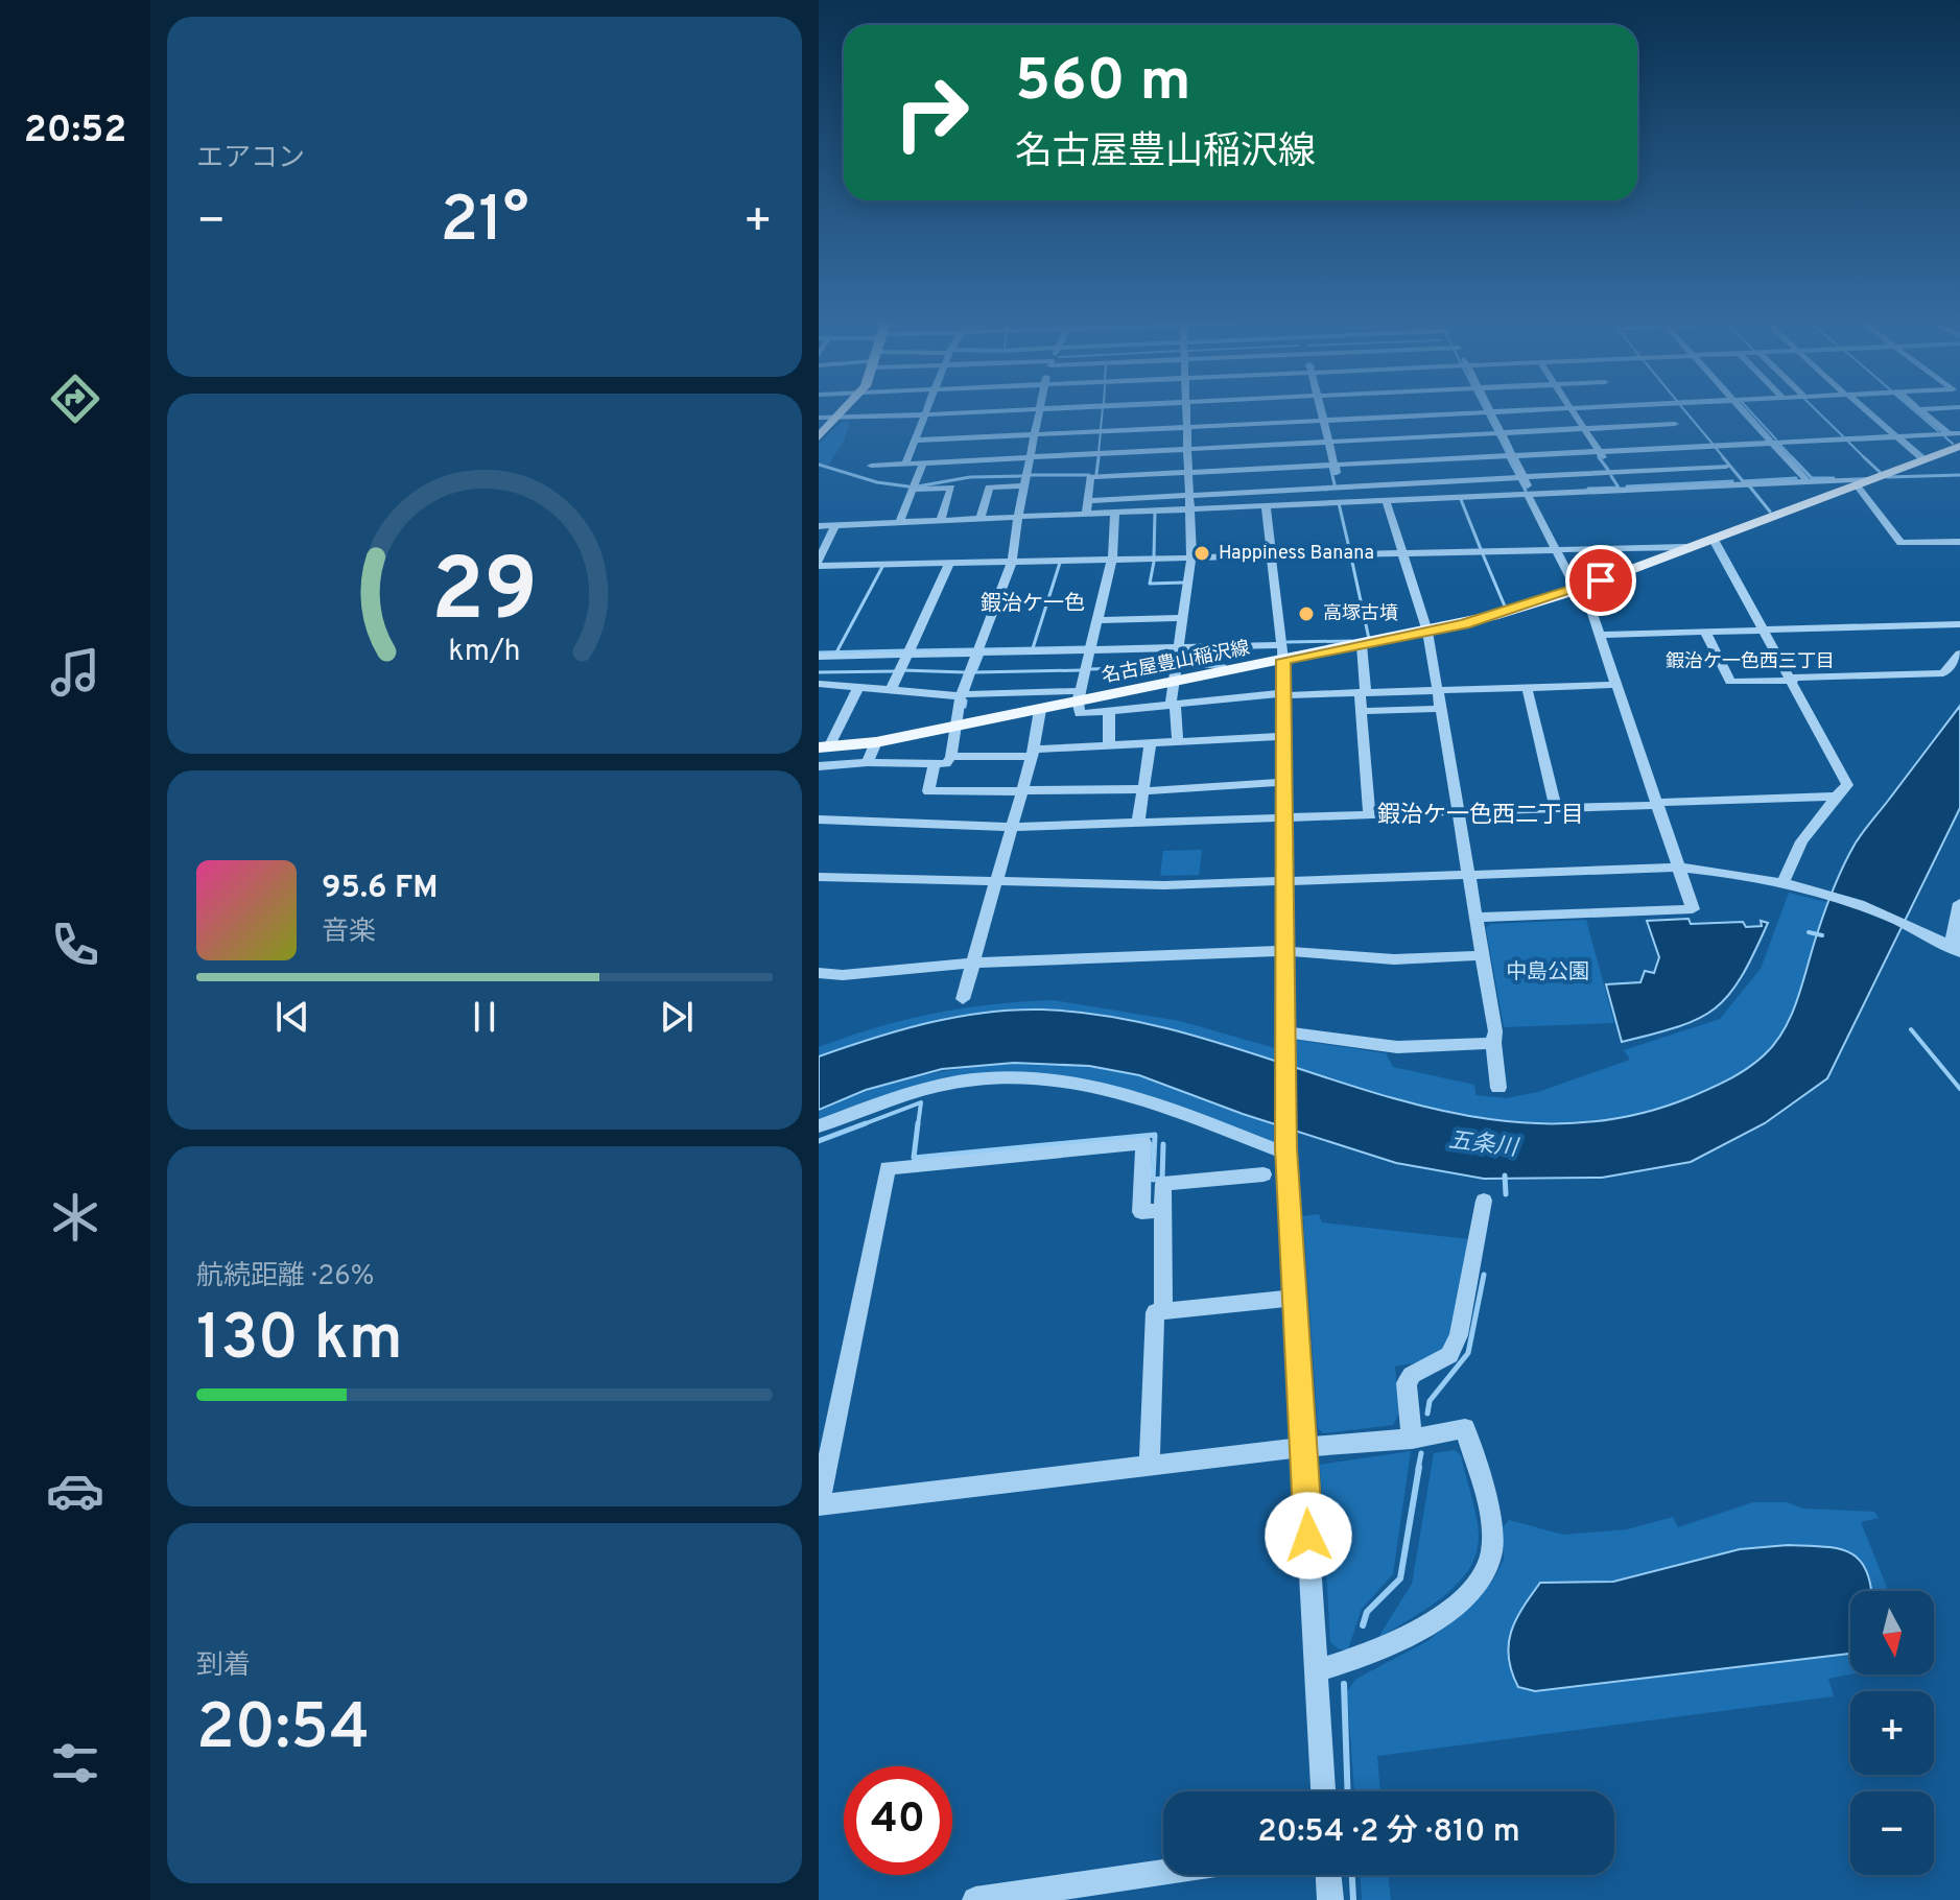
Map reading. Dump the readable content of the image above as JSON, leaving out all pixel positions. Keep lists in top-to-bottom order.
{
  "streets": {
    "main road": ["名古屋豊山稲沢線"]
  },
  "districts": ["鍜治ケ一色", "鍜治ケ一色西三丁目", "鍜治ケ一色西二丁目"],
  "water": ["五条川"],
  "parks": ["中島公園"],
  "places": ["Happiness Banana", "高塚古墳"],
  "north": "bottom",
  "page": {
    "tabs": "20:52",
    "tile": [
      "エアコン",
      ["航続距離 · 26%", "130 km"],
      ["到着", "20:54"]
    ],
    "turn": ["560 m", "名古屋豊山稲沢線"],
    "heat": ["−", "21°", "+"],
    "song": ["95.6 FM", "音楽"],
    "map_buttons": ["+", "−"],
    "limit": "40",
    "trip": "20:54 · 2 分 · 810 m",
    "gauge": ["29", "km/h"]
  }
}
